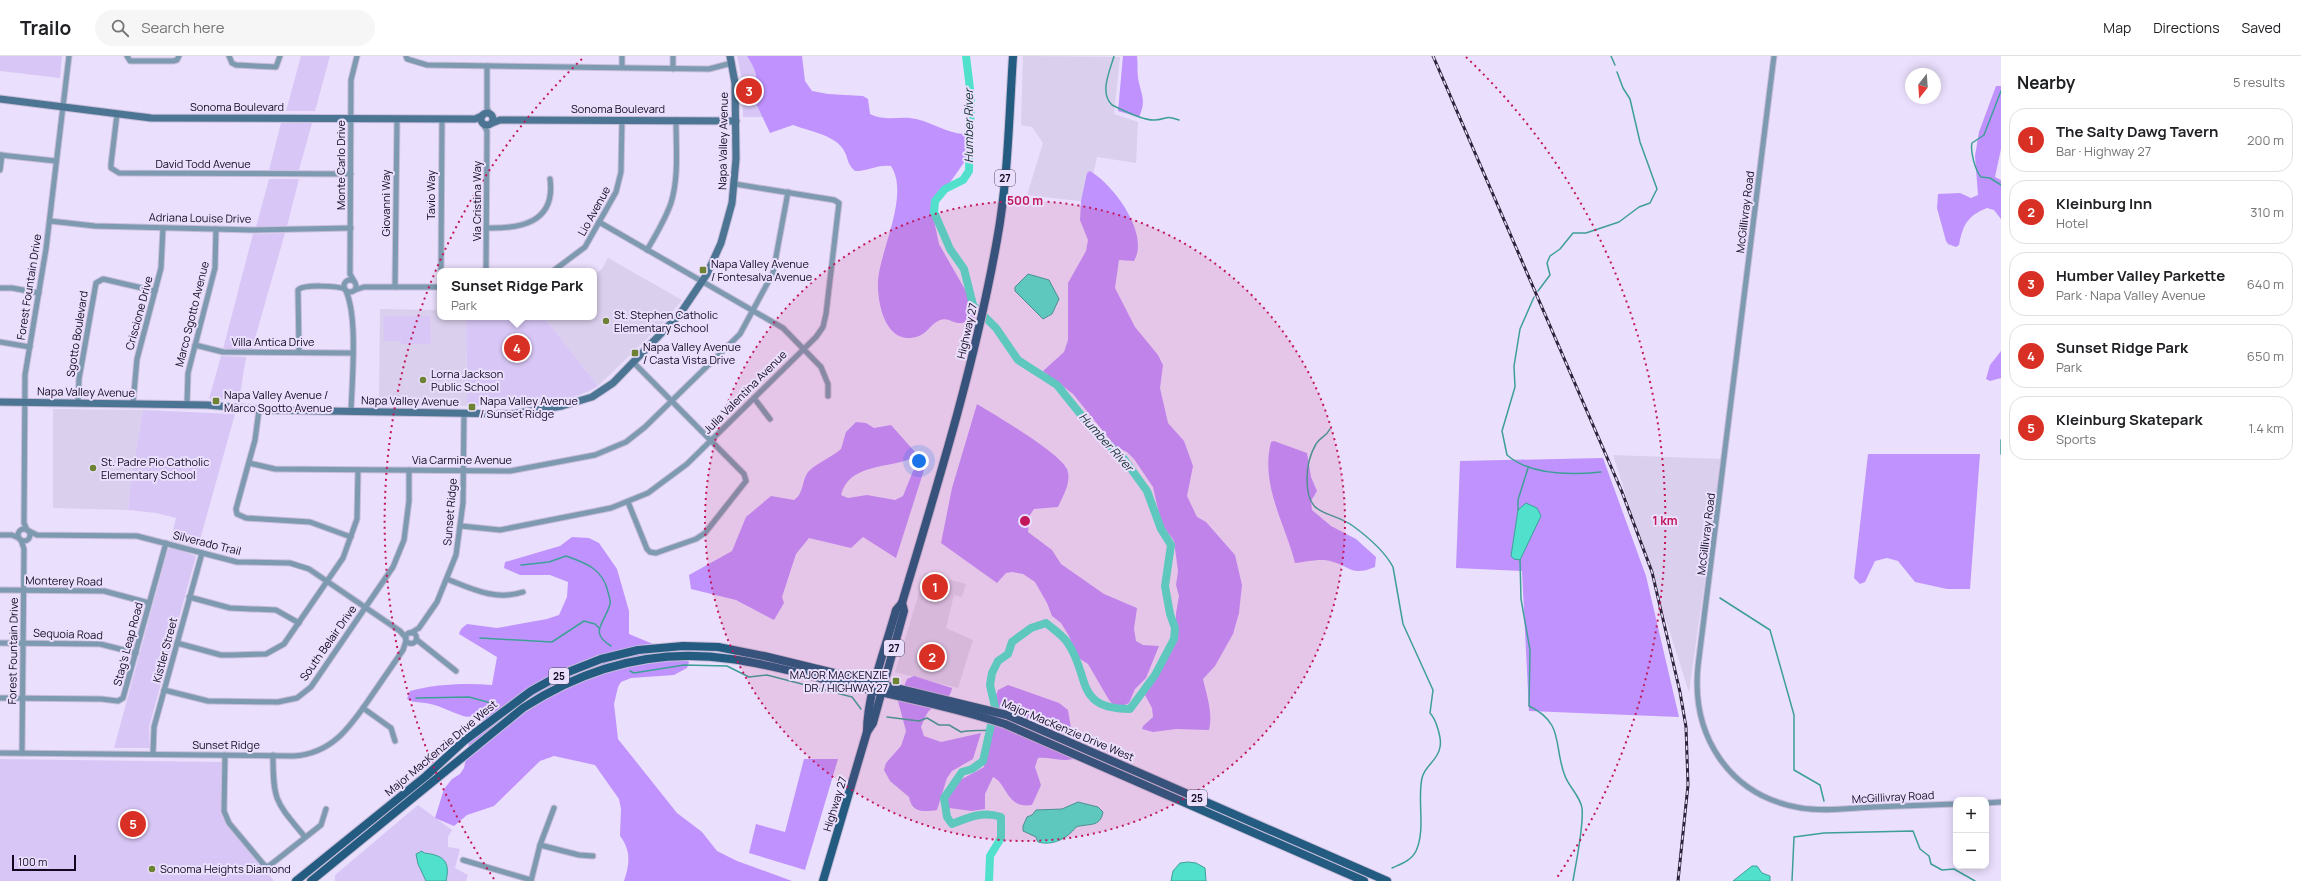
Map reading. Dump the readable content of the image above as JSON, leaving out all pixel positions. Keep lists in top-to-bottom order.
{
  "streets": {
    "main road": [
      "27",
      "Highway 27",
      "25",
      "Major MacKenzie Drive West"
    ],
    "street": [
      "Sonoma Boulevard",
      "Napa Valley Avenue",
      "David Todd Avenue",
      "Monte Carlo Drive",
      "Tavio Way",
      "Via Cristina Way",
      "Giovanni Way",
      "Lio Avenue",
      "McGillivray Road",
      "Adriana Louise Drive",
      "Forest Fountain Drive",
      "Criscione Drive",
      "Marco Sgotto Avenue",
      "Sgotto Boulevard",
      "Villa Antica Drive",
      "Julia Valentina Avenue",
      "Via Carmine Avenue",
      "Sunset Ridge",
      "Silverado Trail",
      "Monterey Road",
      "Sequoia Road",
      "South Belair Drive",
      "Stag's Leap Road",
      "Kistler Street"
    ]
  },
  "crossings": [
    ["Sonoma Boulevard", "Napa Valley Avenue"],
    ["Sonoma Boulevard", "David Todd Avenue"],
    ["Sonoma Boulevard", "Monte Carlo Drive"],
    ["Sonoma Boulevard", "Tavio Way"],
    ["Sonoma Boulevard", "Via Cristina Way"],
    ["Sonoma Boulevard", "Giovanni Way"],
    ["Sonoma Boulevard", "Lio Avenue"],
    ["Sonoma Boulevard", "Forest Fountain Drive"],
    ["Napa Valley Avenue", "Forest Fountain Drive"],
    ["Napa Valley Avenue", "Criscione Drive"],
    ["Napa Valley Avenue", "Marco Sgotto Avenue"],
    ["Napa Valley Avenue", "Sgotto Boulevard"],
    ["Napa Valley Avenue", "Julia Valentina Avenue"],
    ["Napa Valley Avenue", "Sunset Ridge"],
    ["David Todd Avenue", "Monte Carlo Drive"],
    ["Monte Carlo Drive", "Adriana Louise Drive"],
    ["Adriana Louise Drive", "Forest Fountain Drive"],
    ["Adriana Louise Drive", "Criscione Drive"],
    ["Adriana Louise Drive", "Marco Sgotto Avenue"],
    ["Forest Fountain Drive", "Sunset Ridge"],
    ["Forest Fountain Drive", "Silverado Trail"],
    ["Forest Fountain Drive", "Monterey Road"],
    ["Forest Fountain Drive", "Sequoia Road"],
    ["Forest Fountain Drive", "Stag's Leap Road"],
    ["Criscione Drive", "Sgotto Boulevard"],
    ["Marco Sgotto Avenue", "Villa Antica Drive"],
    ["Highway 27", "Major MacKenzie Drive West"],
    ["Julia Valentina Avenue", "Via Carmine Avenue"],
    ["Julia Valentina Avenue", "Sunset Ridge"],
    ["Via Carmine Avenue", "Sunset Ridge"],
    ["Via Carmine Avenue", "South Belair Drive"],
    ["Sunset Ridge", "Silverado Trail"],
    ["Sunset Ridge", "Kistler Street"],
    ["Silverado Trail", "South Belair Drive"],
    ["Silverado Trail", "Stag's Leap Road"],
    ["Silverado Trail", "Kistler Street"],
    ["Monterey Road", "Stag's Leap Road"],
    ["Sequoia Road", "Stag's Leap Road"],
    ["South Belair Drive", "Kistler Street"]
  ],
  "water": ["Humber River"],
  "places": {
    "transit": [
      "Napa Valley Avenue / Fontesalva Avenue",
      "Napa Valley Avenue / Casta Vista Drive",
      "Napa Valley Avenue / Marco Sgotto Avenue",
      "Napa Valley Avenue / Sunset Ridge",
      "MAJOR MACKENZIE DR / HIGHWAY 27"
    ],
    "other": [
      "St. Stephen Catholic Elementary School",
      "Lorna Jackson Public School",
      "St. Padre Pio Catholic Elementary School",
      "Sonoma Heights Diamond"
    ]
  },
  "scale_bar": "100 m",
  "north": "bottom",
  "page": {
    "header": "Trailo",
    "search": "Search here",
    "nav": ["Map", "Directions", "Saved"],
    "heading": ["Nearby", "5 results"],
    "pins": [
      "3",
      "4",
      "1",
      "2",
      "5"
    ],
    "list": [
      {
        "mark": "1",
        "name": "The Salty Dawg Tavern",
        "note": "Bar · Highway 27",
        "value": "200 m"
      },
      {
        "mark": "2",
        "name": "Kleinburg Inn",
        "note": "Hotel",
        "value": "310 m"
      },
      {
        "mark": "3",
        "name": "Humber Valley Parkette",
        "note": "Park · Napa Valley Avenue",
        "value": "640 m"
      },
      {
        "mark": "4",
        "name": "Sunset Ridge Park",
        "note": "Park",
        "value": "650 m"
      },
      {
        "mark": "5",
        "name": "Kleinburg Skatepark",
        "note": "Sports",
        "value": "1.4 km"
      }
    ],
    "popup": ["Sunset Ridge Park", "Park"],
    "map_buttons": ["+", "−"],
    "scale": "100 m"
  },
  "rings": ["500 m", "1 km"]
}
